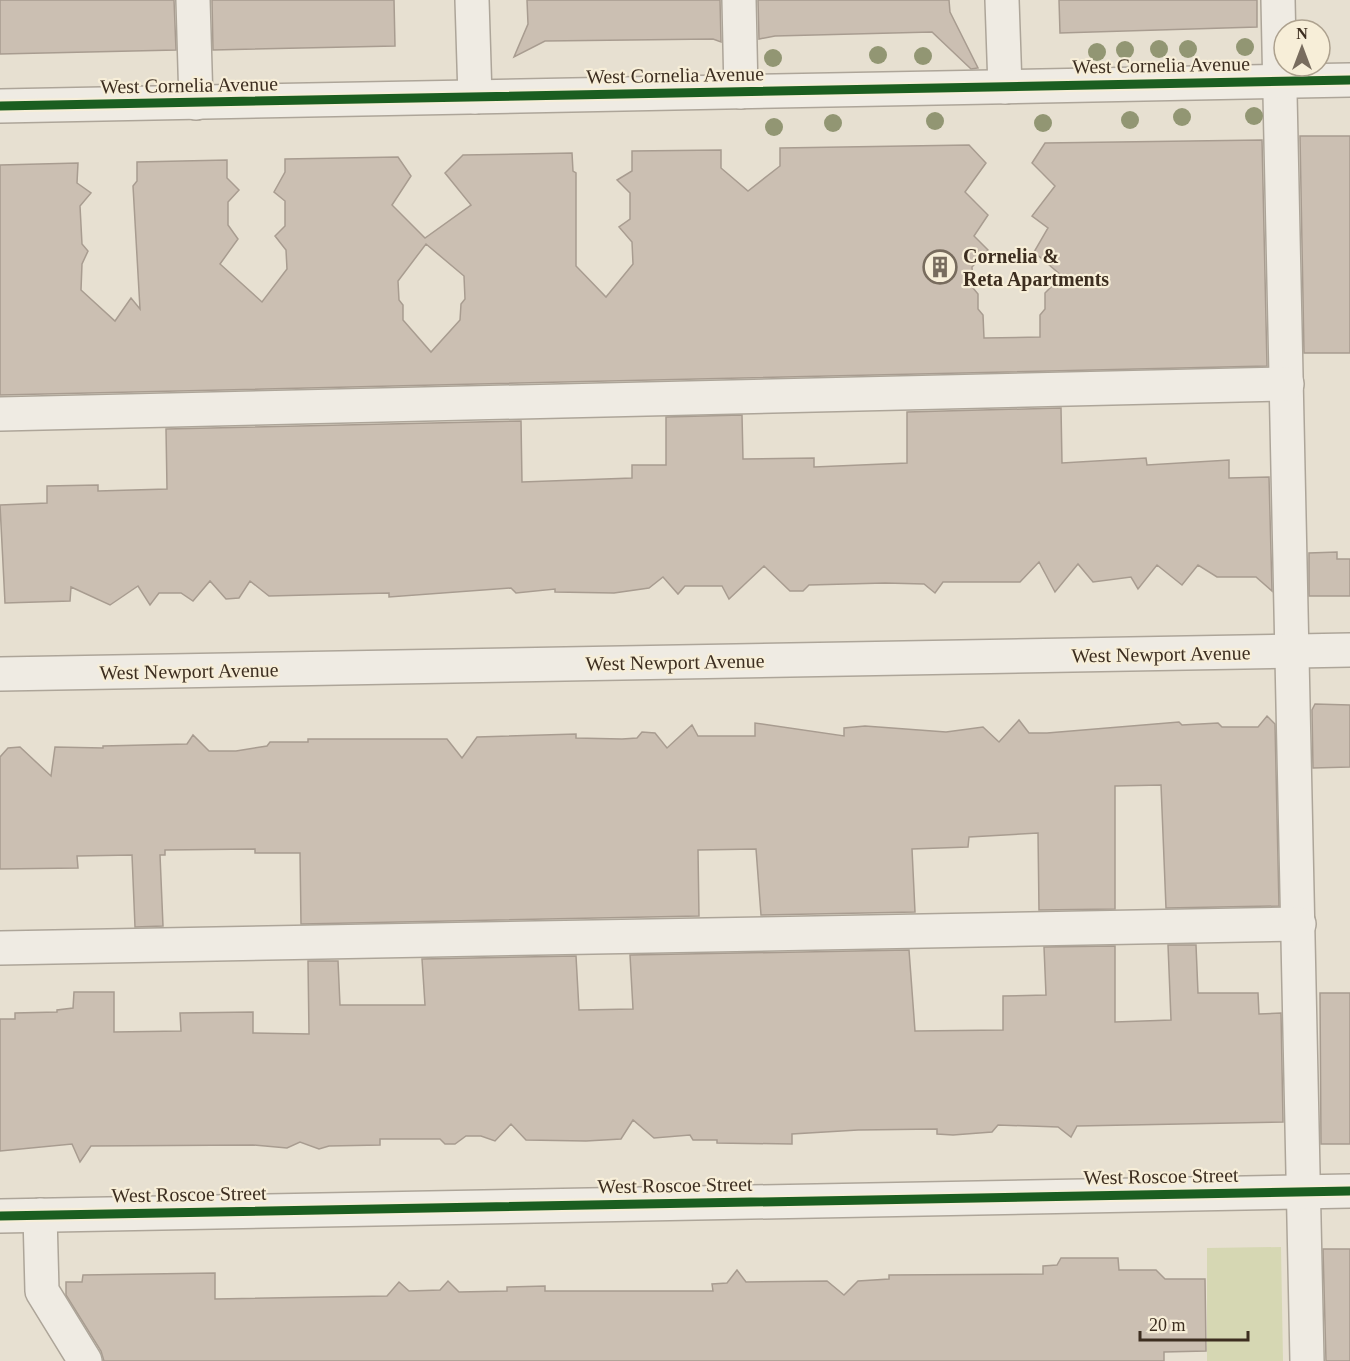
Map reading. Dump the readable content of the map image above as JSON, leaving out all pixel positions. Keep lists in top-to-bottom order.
{
  "streets": {
    "street": ["West Cornelia Avenue", "West Newport Avenue", "West Roscoe Street"]
  },
  "places": {
    "building": ["Cornelia & Reta Apartments"]
  },
  "scale_bar": "20 m",
  "north": "top"
}
